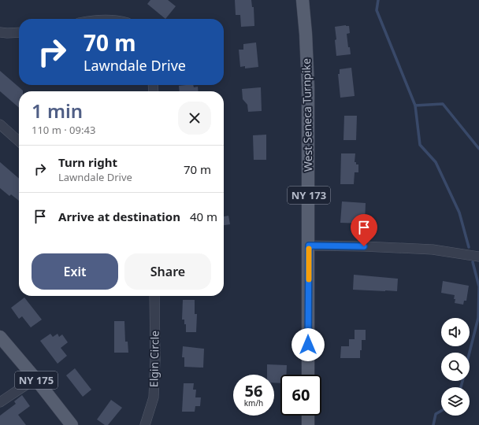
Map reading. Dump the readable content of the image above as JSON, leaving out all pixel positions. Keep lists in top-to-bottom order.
{
  "streets": {
    "main road": ["West Seneca Turnpike", "NY 173", "NY 175"],
    "street": ["Elgin Circle"]
  },
  "page": {
    "turn": ["70 m", "Lawndale Drive"],
    "heading": ["1 min", "110 m · 09:43"],
    "list": [
      {
        "name": "Turn right",
        "note": "Lawndale Drive",
        "value": "70 m"
      },
      {
        "name": "Arrive at destination",
        "value": "40 m"
      }
    ],
    "buttons": ["Exit", "Share"],
    "speed": "56 km/h",
    "limit": "60"
  }
}
